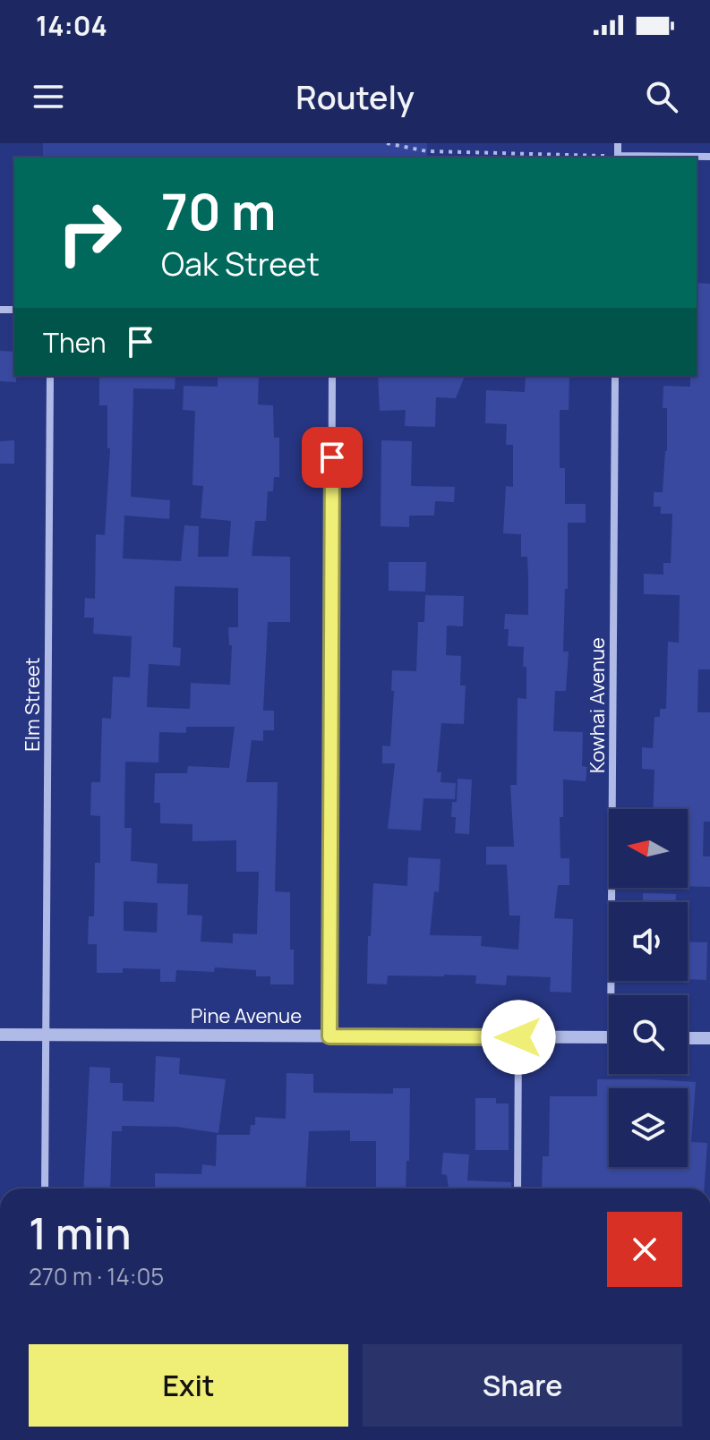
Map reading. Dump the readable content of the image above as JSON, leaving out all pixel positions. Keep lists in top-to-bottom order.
{
  "streets": {
    "street": ["Elm Street", "Kowhai Avenue", "Pine Avenue"]
  },
  "crossings": [
    ["Elm Street", "Pine Avenue"]
  ],
  "north": "left",
  "page": {
    "status": "14:04",
    "header": "Routely",
    "turn": ["70 m", "Oak Street"],
    "then": "Then",
    "heading": ["1 min", "270 m · 14:05"],
    "buttons": ["Exit", "Share"]
  }
}
